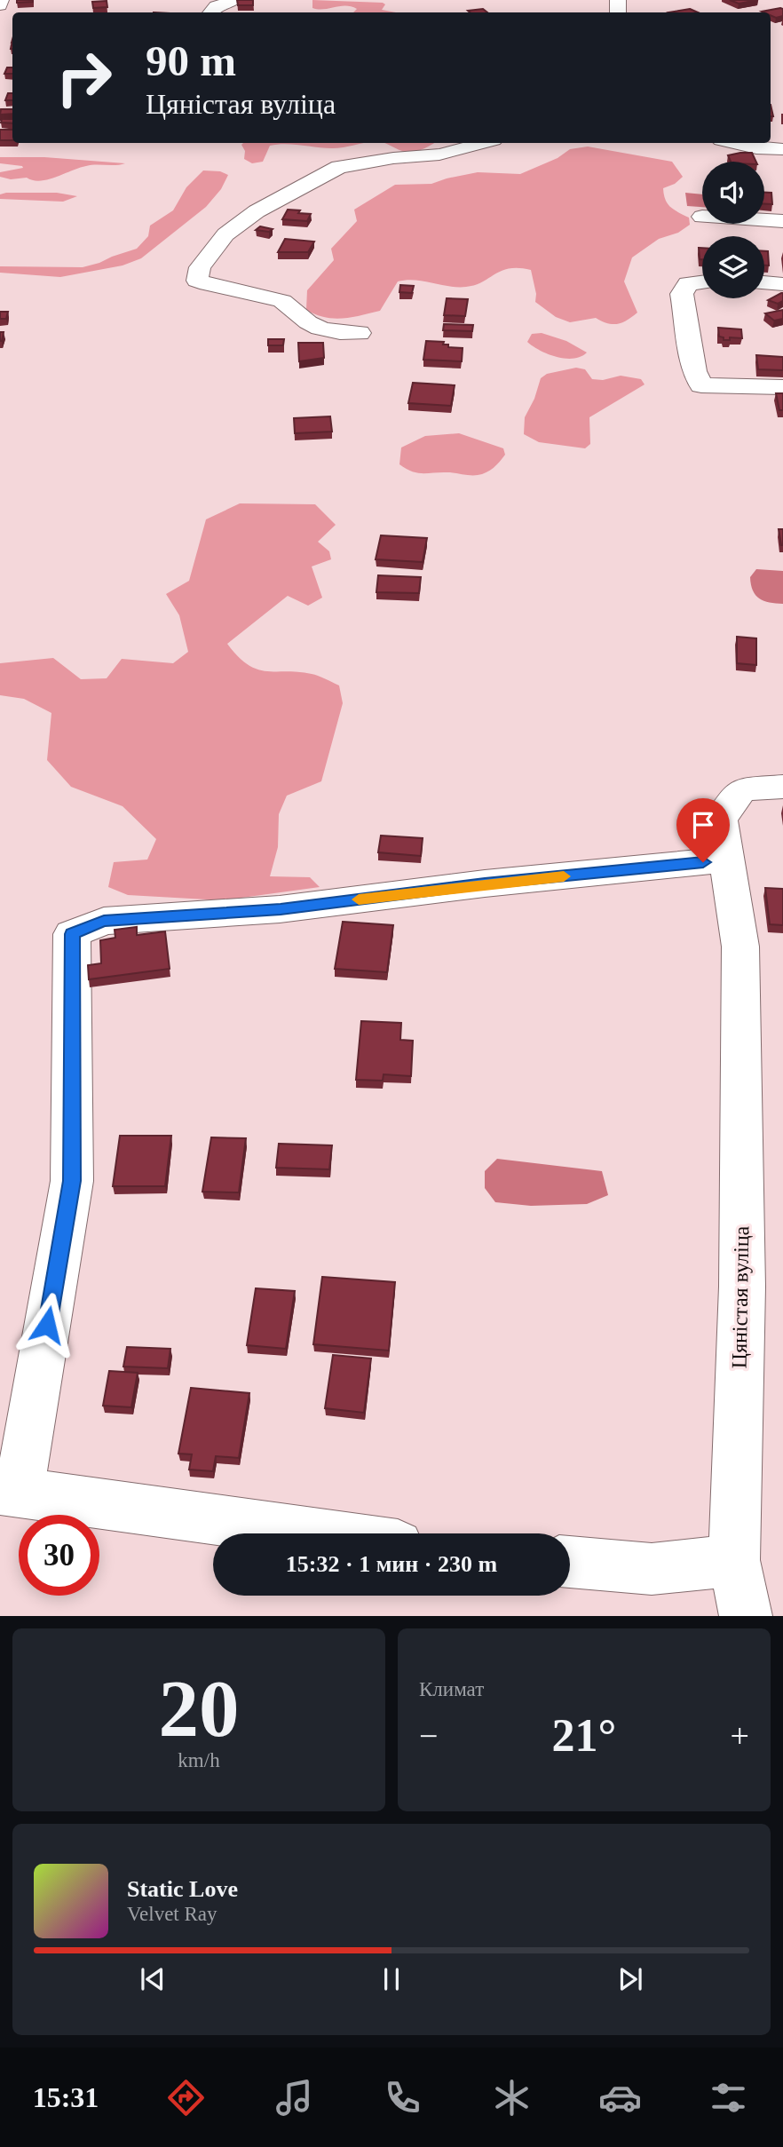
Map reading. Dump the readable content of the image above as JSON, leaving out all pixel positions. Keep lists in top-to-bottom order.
{
  "streets": {
    "street": ["Цяністая вуліца"]
  },
  "page": {
    "turn": ["90 m", "Цяністая вуліца"],
    "limit": "30",
    "trip": "15:32 · 1 мин · 230 m",
    "tile": [
      ["20", "km/h"],
      "Климат"
    ],
    "heat": ["−", "21°", "+"],
    "song": ["Static Love", "Velvet Ray"],
    "tabs": "15:31"
  }
}
